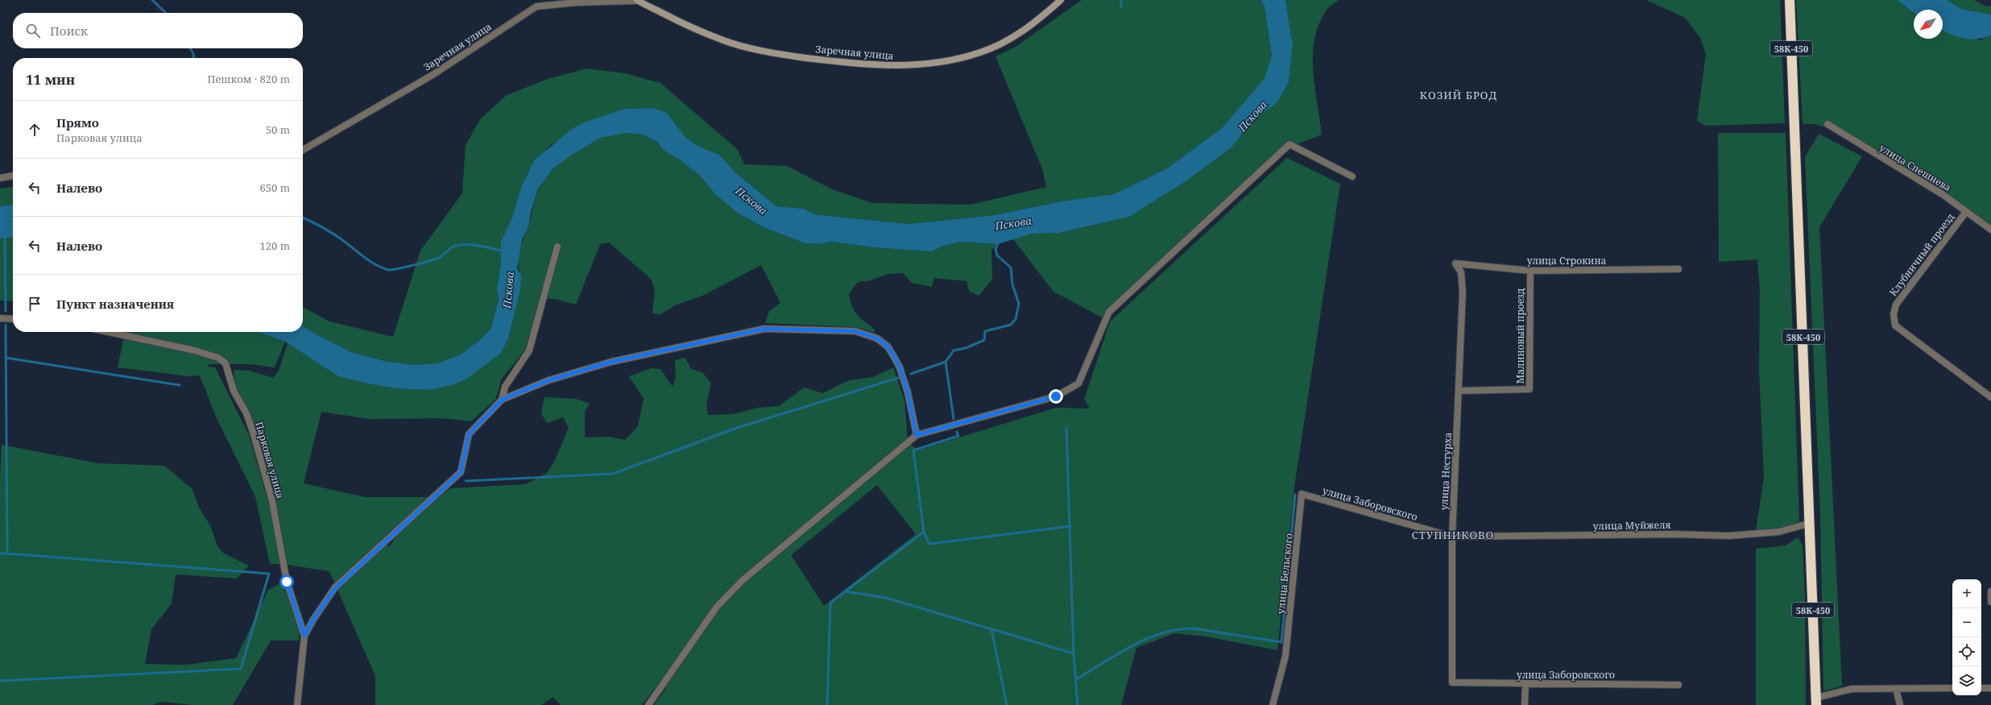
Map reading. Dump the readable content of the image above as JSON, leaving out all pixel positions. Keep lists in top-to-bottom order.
{
  "streets": {
    "highway": ["58К-450"],
    "street": [
      "Заречная улица",
      "улица Спешнева",
      "Клубничный проезд",
      "улица Строкина",
      "Малиновый проезд",
      "Парковая улица",
      "улица Нестурха",
      "улица Заборовского",
      "улица Муйжеля",
      "улица Бельского"
    ]
  },
  "crossings": [
    ["58К-450", "улица Муйжеля"],
    ["улица Спешнева", "Клубничный проезд"],
    ["улица Строкина", "Малиновый проезд"],
    ["улица Строкина", "улица Нестурха"],
    ["Малиновый проезд", "улица Нестурха"],
    ["улица Нестурха", "улица Заборовского"],
    ["улица Нестурха", "улица Муйжеля"],
    ["улица Заборовского", "улица Муйжеля"],
    ["улица Заборовского", "улица Бельского"]
  ],
  "districts": ["КОЗИЙ БРОД", "СТУПНИКОВО"],
  "water": ["Пскова"],
  "north": "bottom left",
  "page": {
    "search": "Поиск",
    "heading": ["11 мин", "Пешком · 820 m"],
    "list": [
      ["Прямо", "Парковая улица", "50 m"],
      ["Налево", "650 m"],
      ["Налево", "120 m"],
      "Пункт назначения"
    ],
    "map_buttons": ["+", "−"]
  }
}
